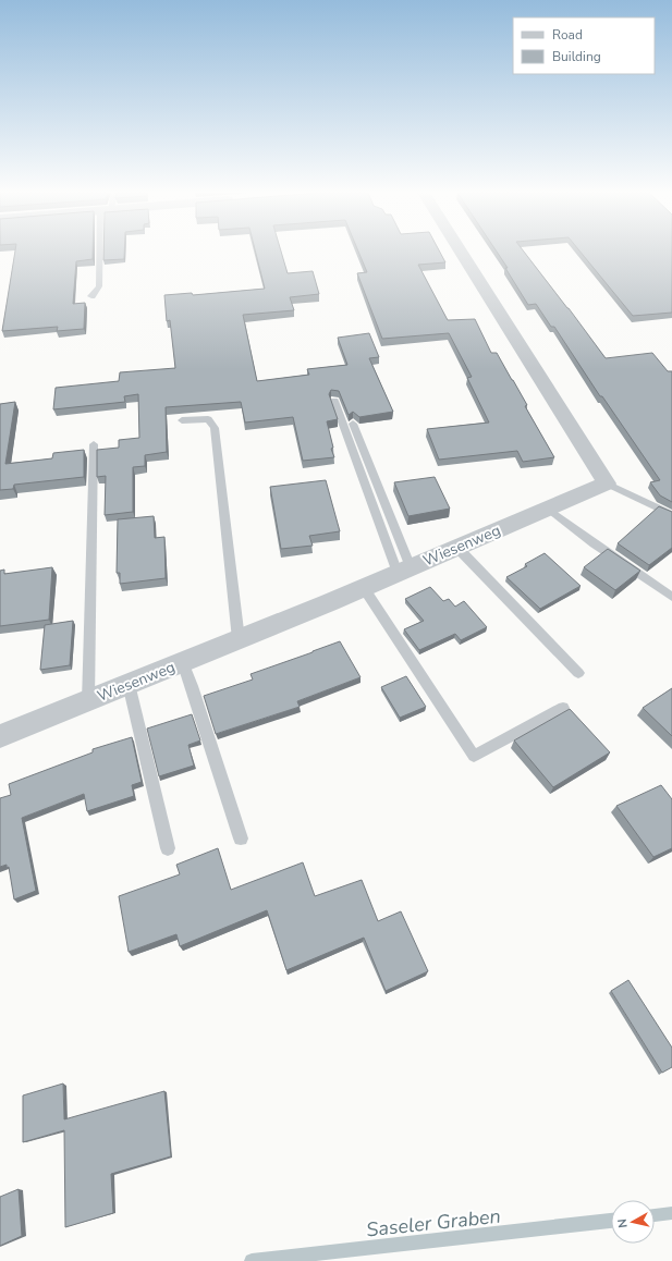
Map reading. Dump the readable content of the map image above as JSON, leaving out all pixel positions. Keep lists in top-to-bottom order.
{
  "streets": {
    "street": ["Wiesenweg"]
  },
  "water": ["Saseler Graben"],
  "legend": ["Road", "Building"],
  "north": "left"
}
